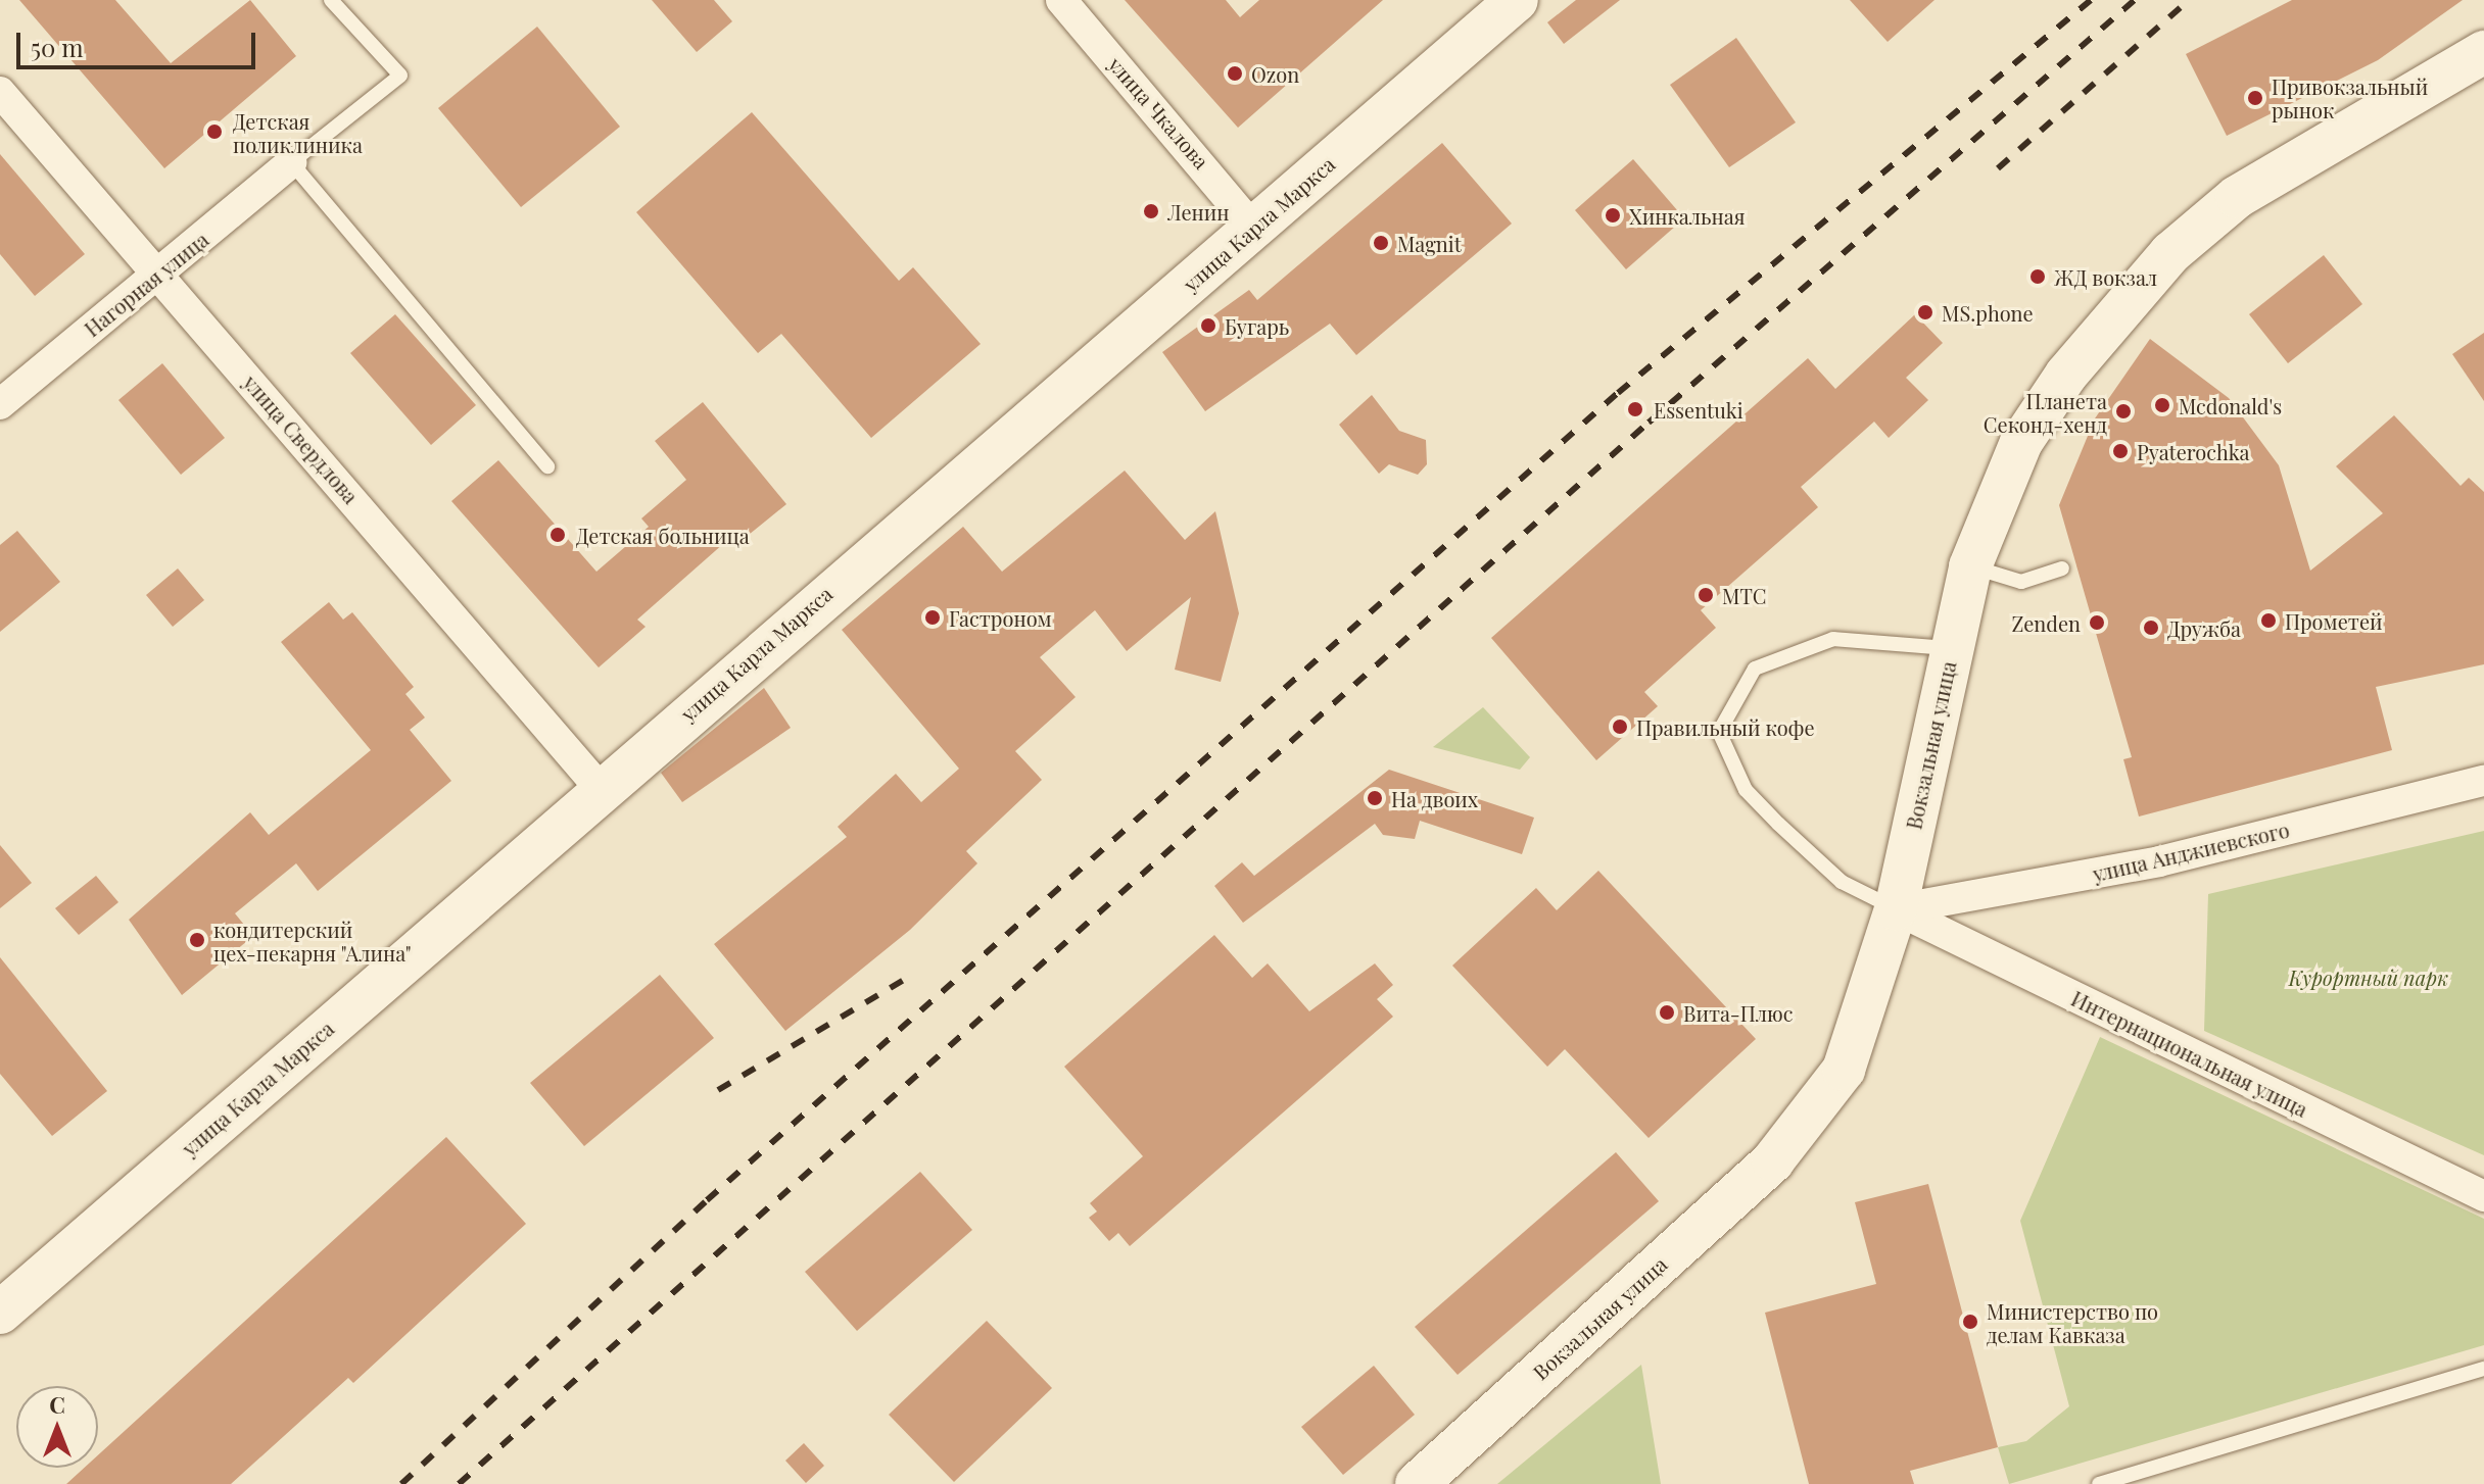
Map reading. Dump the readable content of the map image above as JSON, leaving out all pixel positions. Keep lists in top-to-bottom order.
{
  "streets": {
    "street": [
      "улица Чкалова",
      "улица Карла Маркса",
      "Нагорная улица",
      "улица Свердлова",
      "Вокзальная улица",
      "улица Анджиевского",
      "Интернациональная улица"
    ]
  },
  "crossings": [
    ["улица Чкалова", "улица Карла Маркса"],
    ["улица Карла Маркса", "улица Свердлова"],
    ["Нагорная улица", "улица Свердлова"],
    ["Вокзальная улица", "улица Анджиевского"],
    ["Вокзальная улица", "Интернациональная улица"],
    ["улица Анджиевского", "Интернациональная улица"]
  ],
  "parks": ["Курортный парк"],
  "places": [
    "Ozon",
    "Привокзальный рынок",
    "Детская поликлиника",
    "Ленин",
    "Хинкальная",
    "Magnit",
    "ЖД вокзал",
    "MS.phone",
    "Бугарь",
    "Mcdonald's",
    "Essentuki",
    "Планета Секонд-хенд",
    "Pyaterochka",
    "Детская больница",
    "МТС",
    "Гастроном",
    "Прометей",
    "Zenden",
    "Дружба",
    "Правильный кофе",
    "На двоих",
    "кондитерский цех-пекарня \"Алина\"",
    "Вита-Плюс",
    "Министерство по делам Кавказа"
  ],
  "scale_bar": "50 m",
  "north": "top"
}
